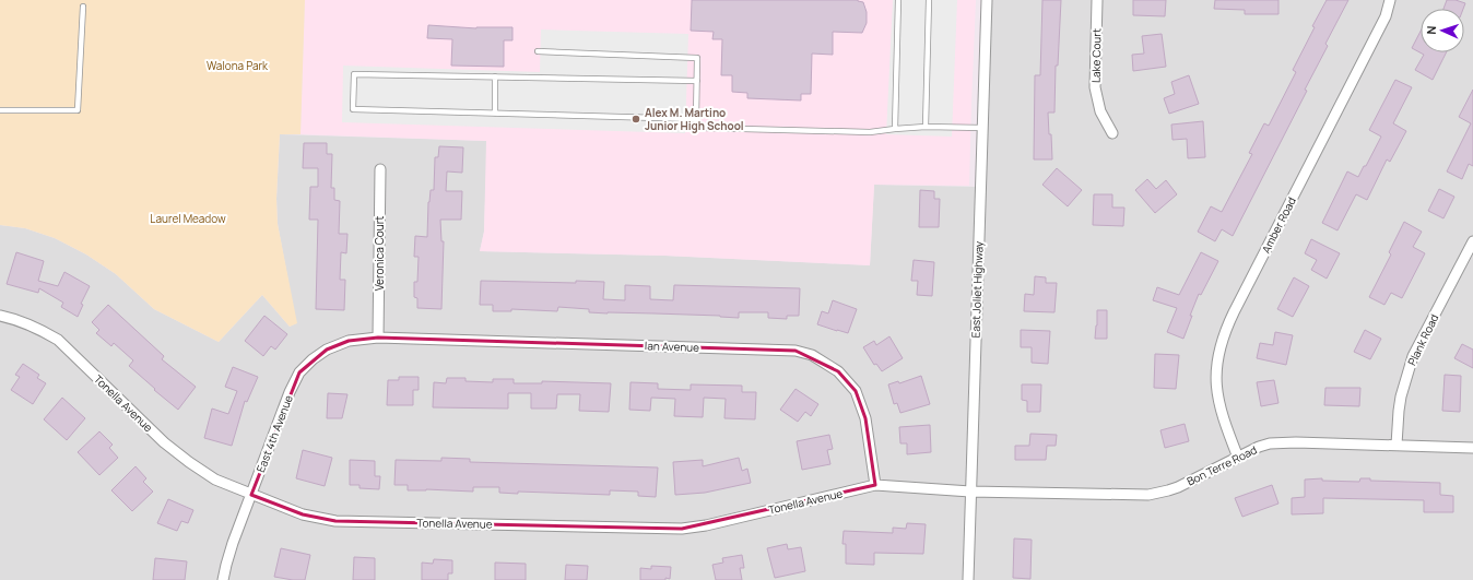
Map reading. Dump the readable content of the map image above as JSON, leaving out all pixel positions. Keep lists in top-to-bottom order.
{
  "streets": {
    "street": [
      "Lake Court",
      "Amber Road",
      "Veronica Court",
      "East Joliet Highway",
      "Plank Road",
      "Ian Avenue",
      "Tonella Avenue",
      "East 4th Avenue",
      "Bon Terre Road"
    ]
  },
  "crossings": [
    ["Amber Road", "Bon Terre Road"],
    ["Veronica Court", "Ian Avenue"],
    ["Veronica Court", "East 4th Avenue"],
    ["East Joliet Highway", "Tonella Avenue"],
    ["East Joliet Highway", "Bon Terre Road"],
    ["Plank Road", "Bon Terre Road"],
    ["Ian Avenue", "Tonella Avenue"],
    ["Ian Avenue", "East 4th Avenue"],
    ["Tonella Avenue", "East 4th Avenue"],
    ["Tonella Avenue", "Bon Terre Road"]
  ],
  "parks": ["Walona Park", "Laurel Meadow"],
  "places": ["Alex M. Martino Junior High School"],
  "north": "left"
}
